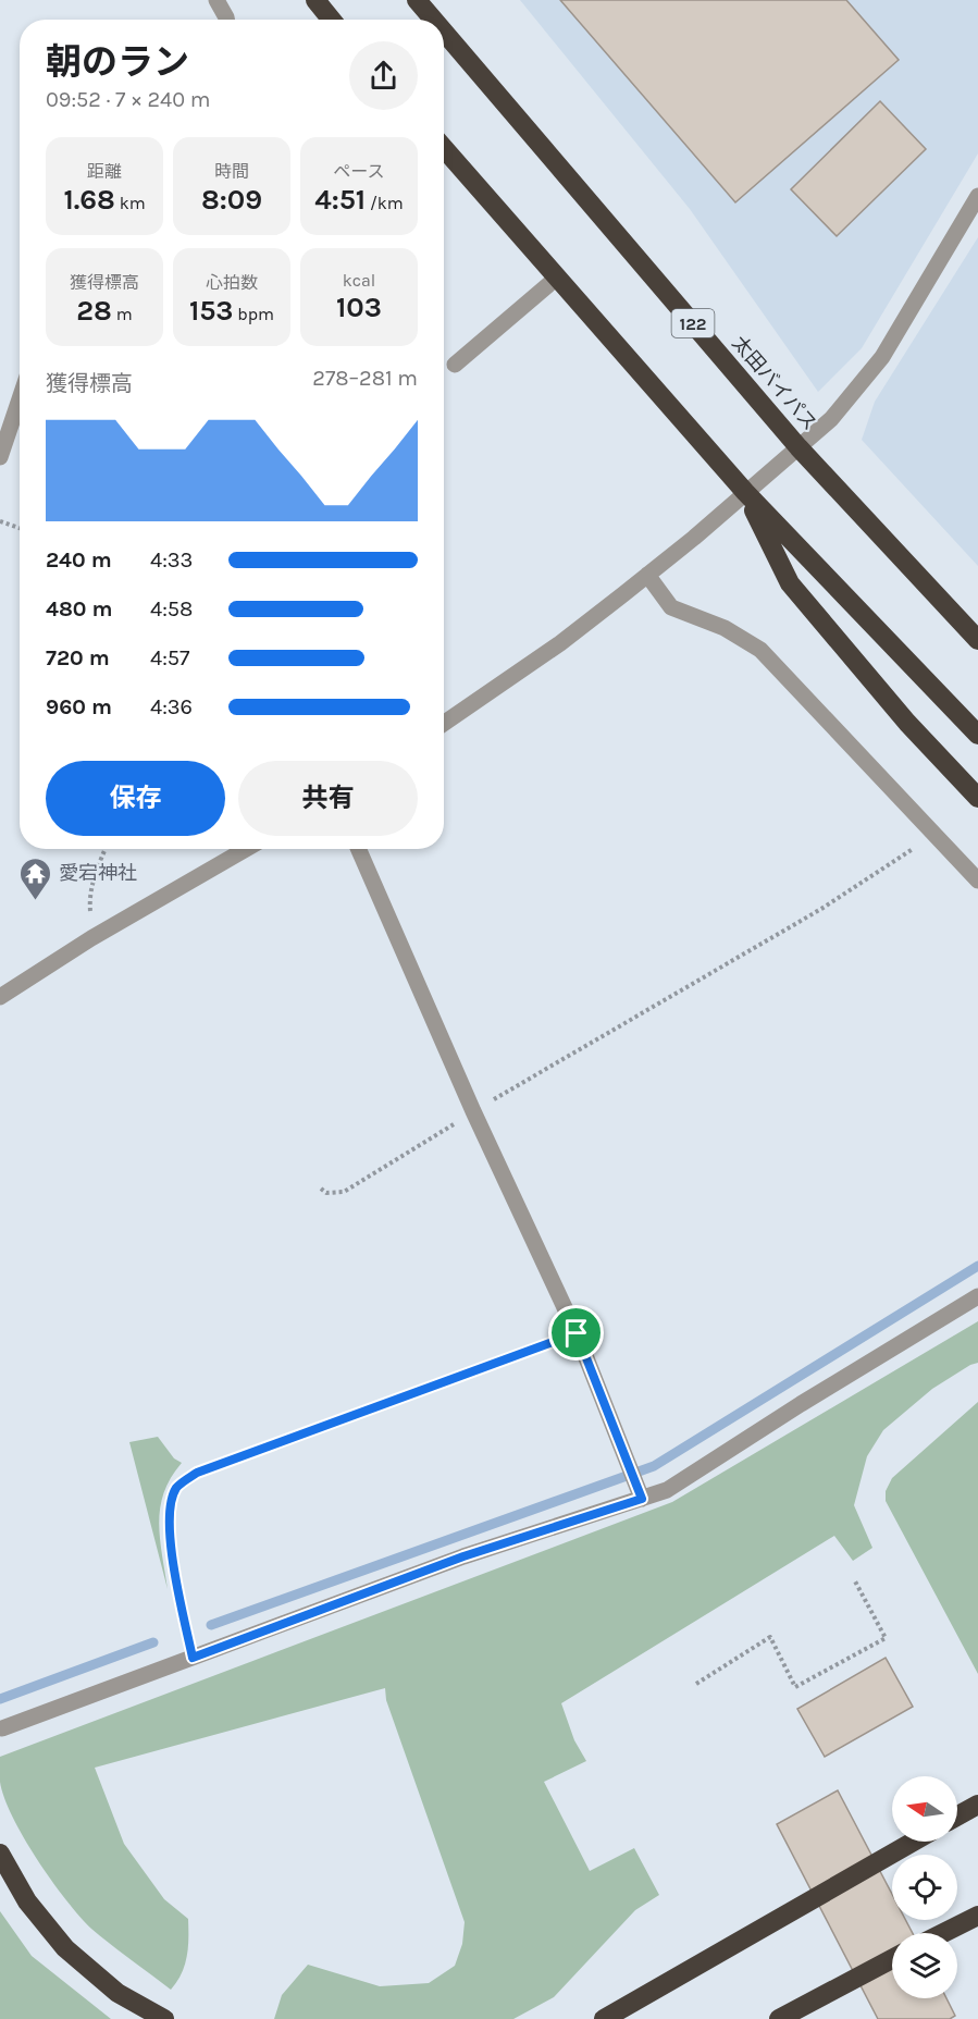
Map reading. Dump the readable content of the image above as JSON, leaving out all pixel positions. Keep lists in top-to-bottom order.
{
  "streets": {
    "highway": ["122", "太田バイパス"]
  },
  "places": {
    "temple": ["愛宕神社"]
  },
  "north": "left",
  "page": {
    "heading": ["朝のラン", "09:52 · 7 × 240 m"],
    "stats": [
      ["距離", "1.68 km"],
      ["時間", "8:09"],
      ["ペース", "4:51 /km"],
      ["獲得標高", "28 m"],
      ["心拍数", "153 bpm"],
      ["kcal", "103"]
    ],
    "chart": ["獲得標高", "278–281 m"],
    "list": [
      {
        "name": "240 m",
        "note": "4:33"
      },
      {
        "name": "480 m",
        "note": "4:58"
      },
      {
        "name": "720 m",
        "note": "4:57"
      },
      {
        "name": "960 m",
        "note": "4:36"
      }
    ],
    "buttons": ["保存", "共有"]
  }
}
